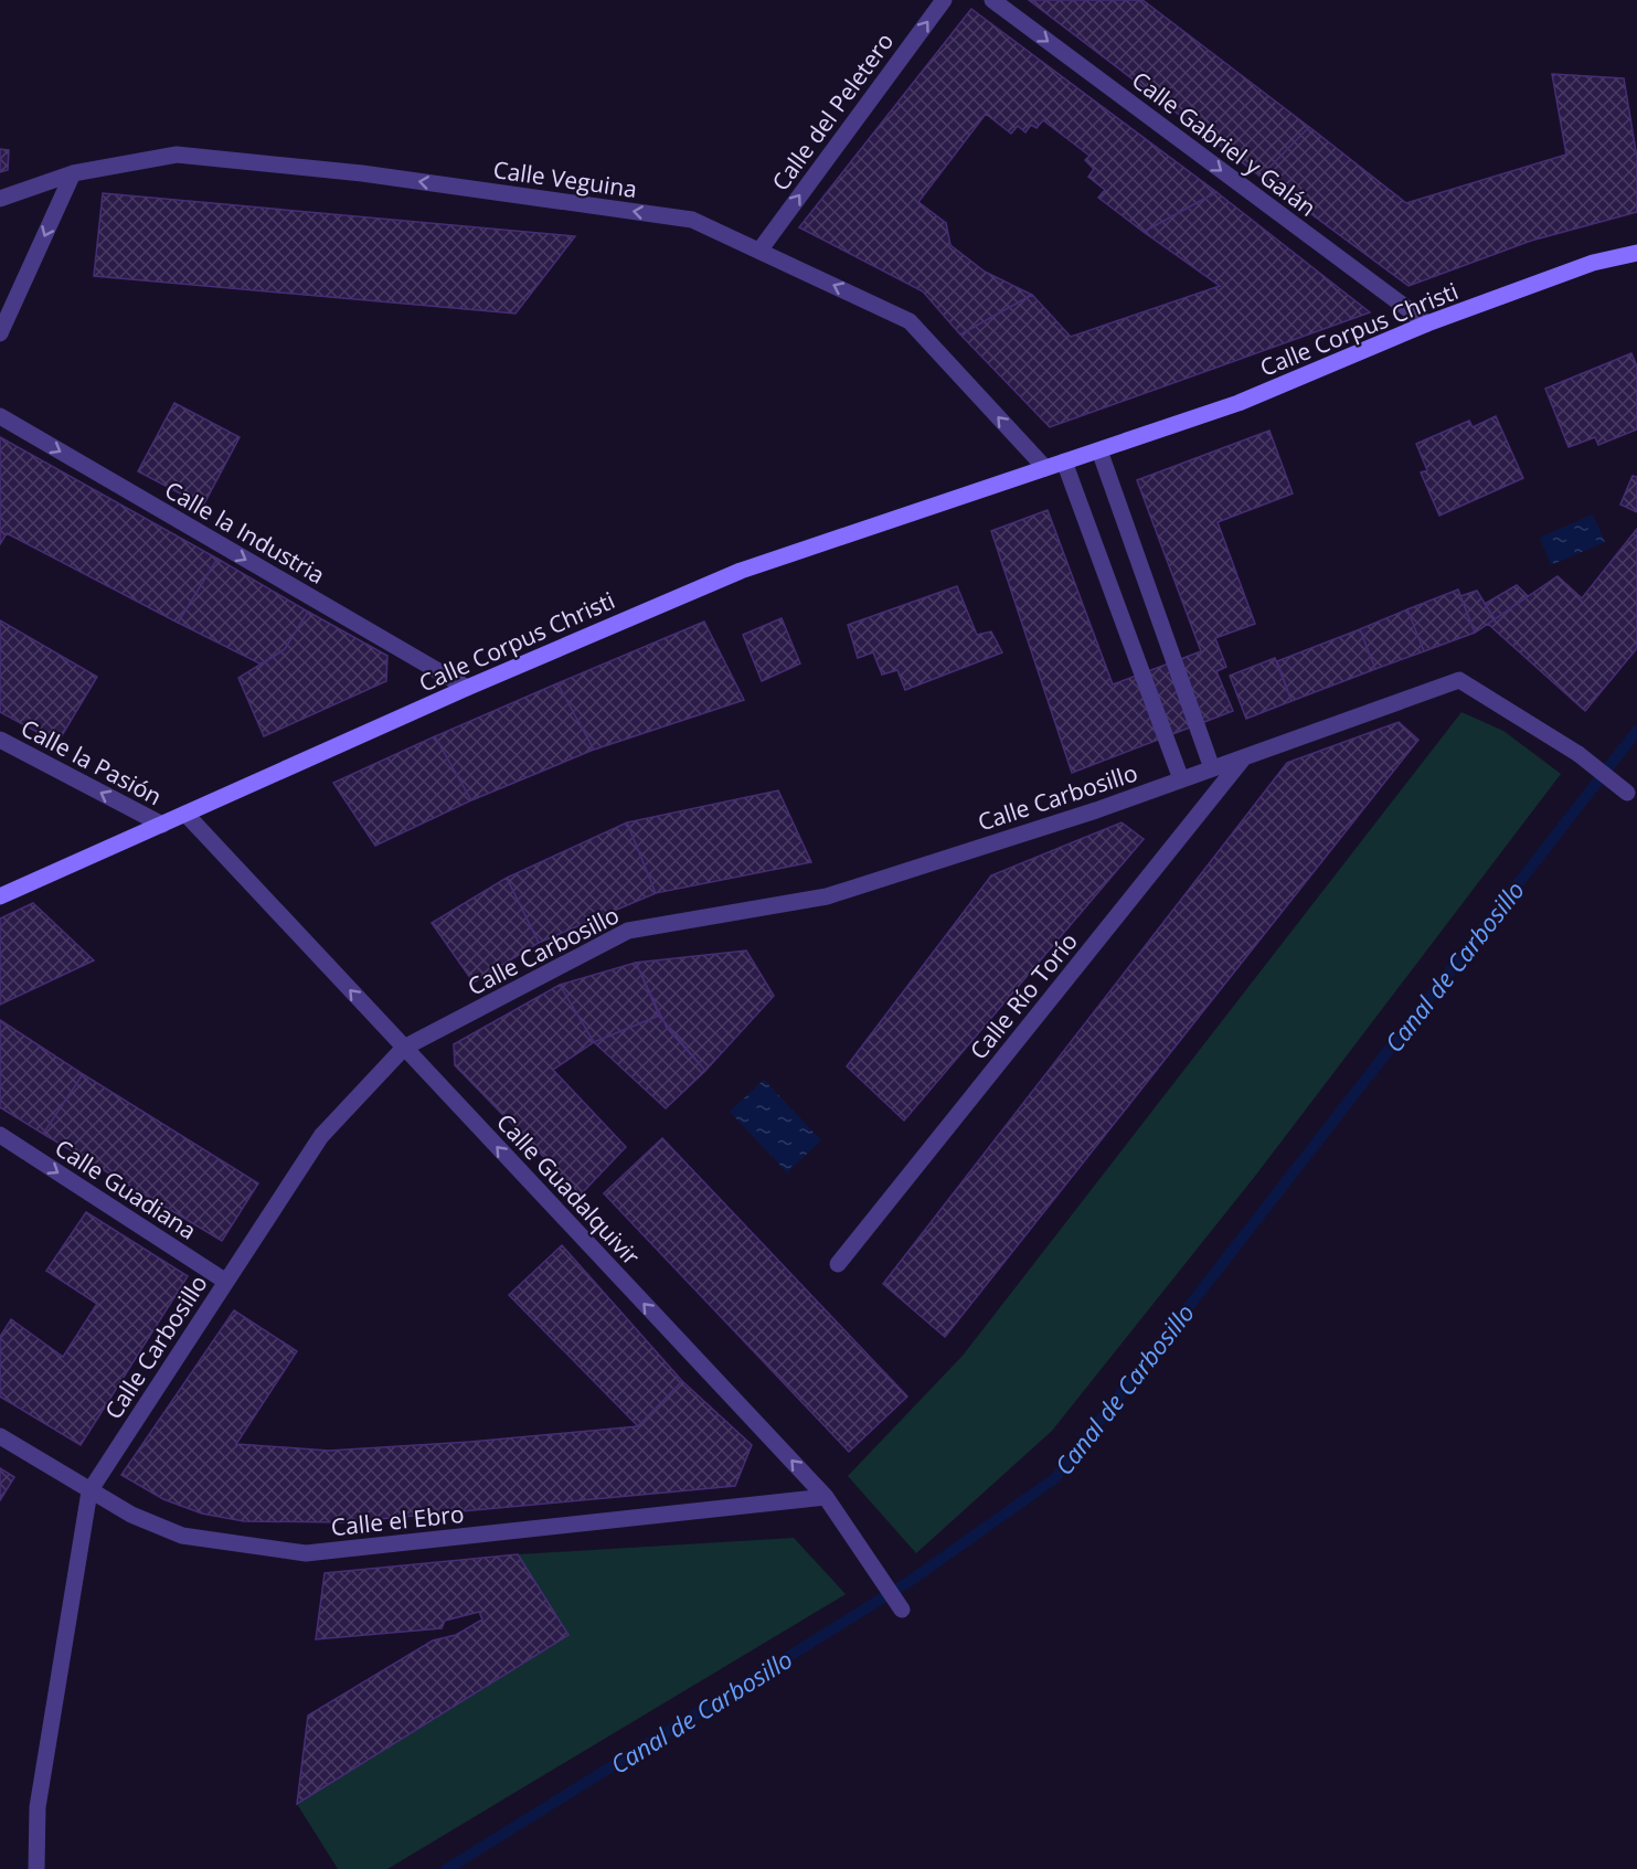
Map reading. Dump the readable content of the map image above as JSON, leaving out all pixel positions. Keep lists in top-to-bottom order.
{
  "streets": {
    "main road": ["Calle Corpus Christi"],
    "street": [
      "Calle del Peletero",
      "Calle Gabriel y Galán",
      "Calle Veguina",
      "Calle la Industria",
      "Calle la Pasión",
      "Calle Carbosillo",
      "Calle Río Torío",
      "Calle Guadiana",
      "Calle Guadalquivir",
      "Calle el Ebro"
    ]
  },
  "crossings": [
    ["Calle del Peletero", "Calle Veguina"],
    ["Calle Gabriel y Galán", "Calle Corpus Christi"],
    ["Calle Veguina", "Calle Corpus Christi"],
    ["Calle Corpus Christi", "Calle la Industria"],
    ["Calle Corpus Christi", "Calle la Pasión"],
    ["Calle Corpus Christi", "Calle Guadalquivir"],
    ["Calle Carbosillo", "Calle Río Torío"],
    ["Calle Carbosillo", "Calle Guadiana"],
    ["Calle Carbosillo", "Calle Guadalquivir"],
    ["Calle Carbosillo", "Calle el Ebro"],
    ["Calle Guadalquivir", "Calle el Ebro"]
  ],
  "one_way": [
    "Calle del Peletero",
    "Calle Gabriel y Galán",
    "Calle Veguina",
    "Calle la Industria",
    "Calle la Pasión",
    "Calle Guadiana",
    "Calle Guadalquivir"
  ],
  "water": ["Canal de Carbosillo"]
}
